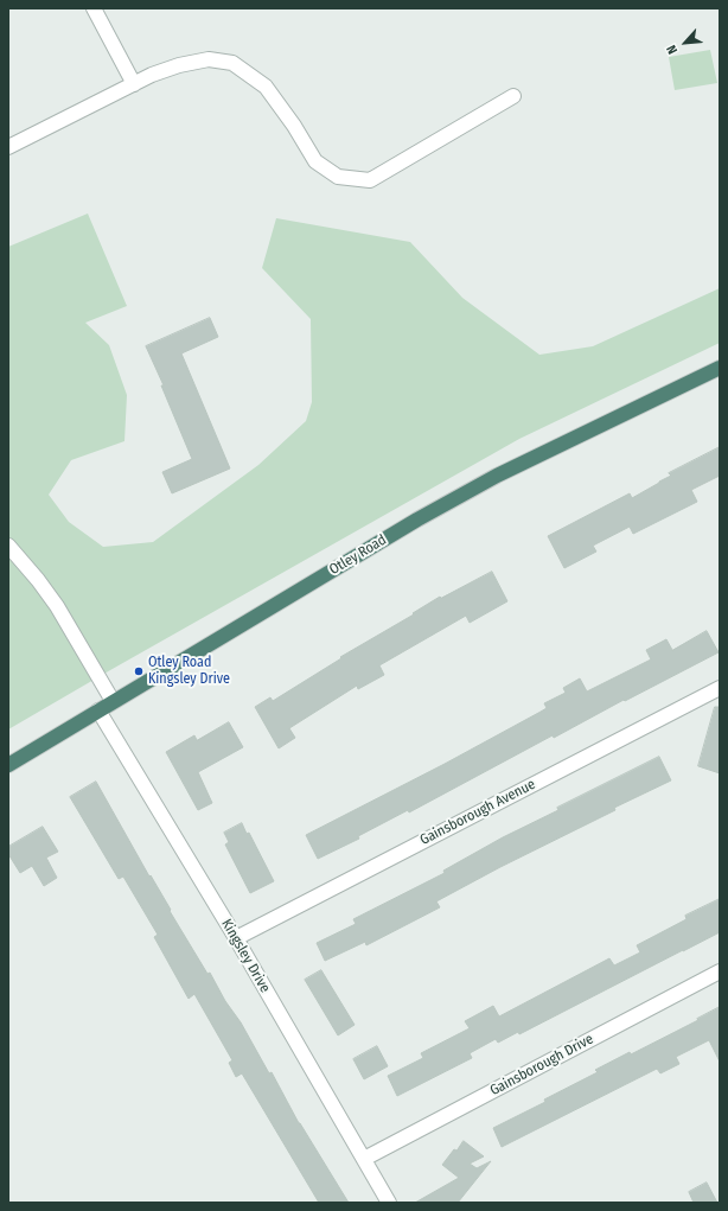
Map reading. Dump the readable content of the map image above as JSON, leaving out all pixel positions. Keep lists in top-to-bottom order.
{
  "streets": {
    "highway": ["Otley Road"],
    "street": ["Gainsborough Avenue", "Kingsley Drive", "Gainsborough Drive"]
  },
  "crossings": [
    ["Otley Road", "Kingsley Drive"],
    ["Gainsborough Avenue", "Kingsley Drive"],
    ["Kingsley Drive", "Gainsborough Drive"]
  ],
  "places": ["Otley Road Kingsley Drive"],
  "north": "bottom left"
}
